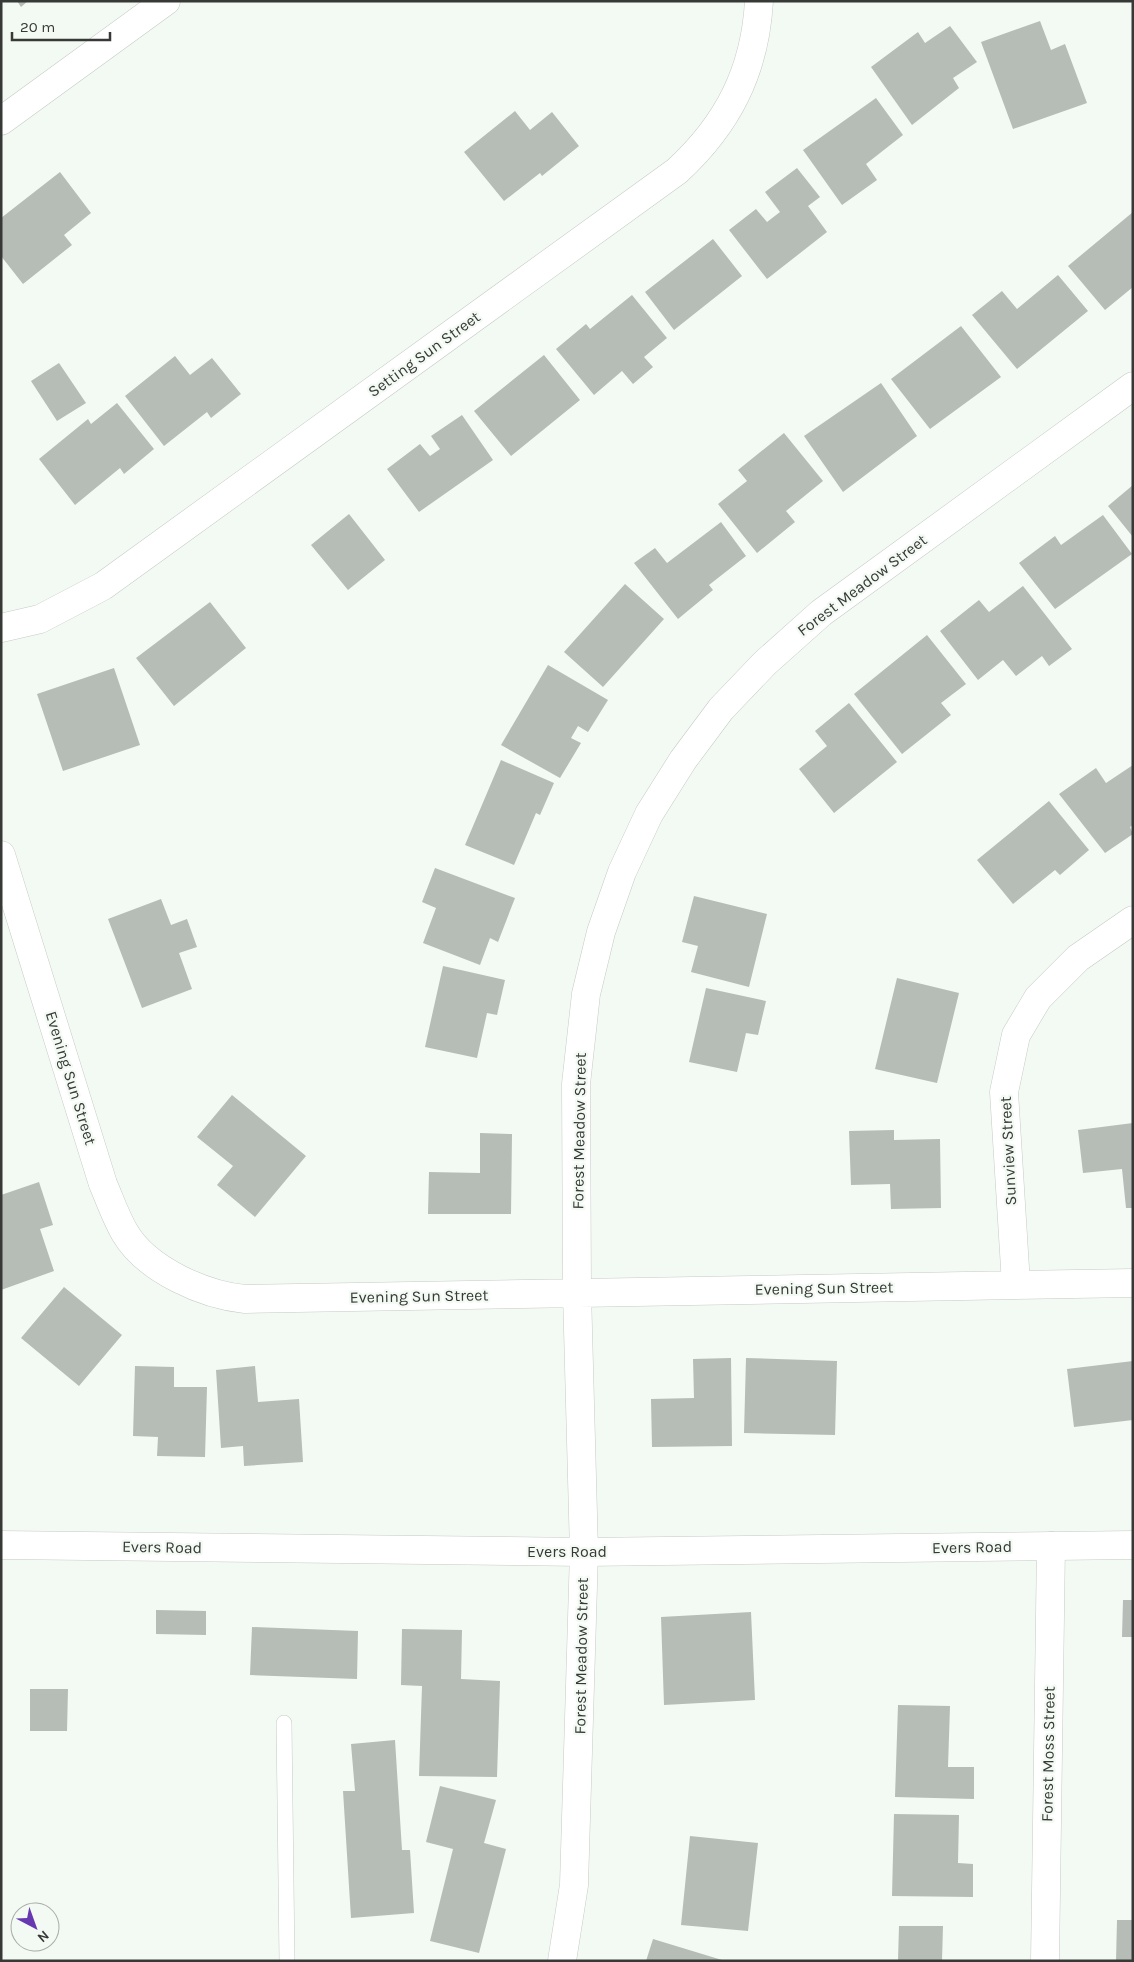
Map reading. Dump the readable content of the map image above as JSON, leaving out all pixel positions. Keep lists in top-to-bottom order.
{
  "streets": {
    "street": [
      "Setting Sun Street",
      "Forest Meadow Street",
      "Evening Sun Street",
      "Sunview Street",
      "Evers Road",
      "Forest Moss Street"
    ]
  },
  "crossings": [
    ["Forest Meadow Street", "Evening Sun Street"],
    ["Forest Meadow Street", "Evers Road"],
    ["Evening Sun Street", "Sunview Street"],
    ["Evers Road", "Forest Moss Street"]
  ],
  "scale_bar": "20 m",
  "north": "bottom right"
}
